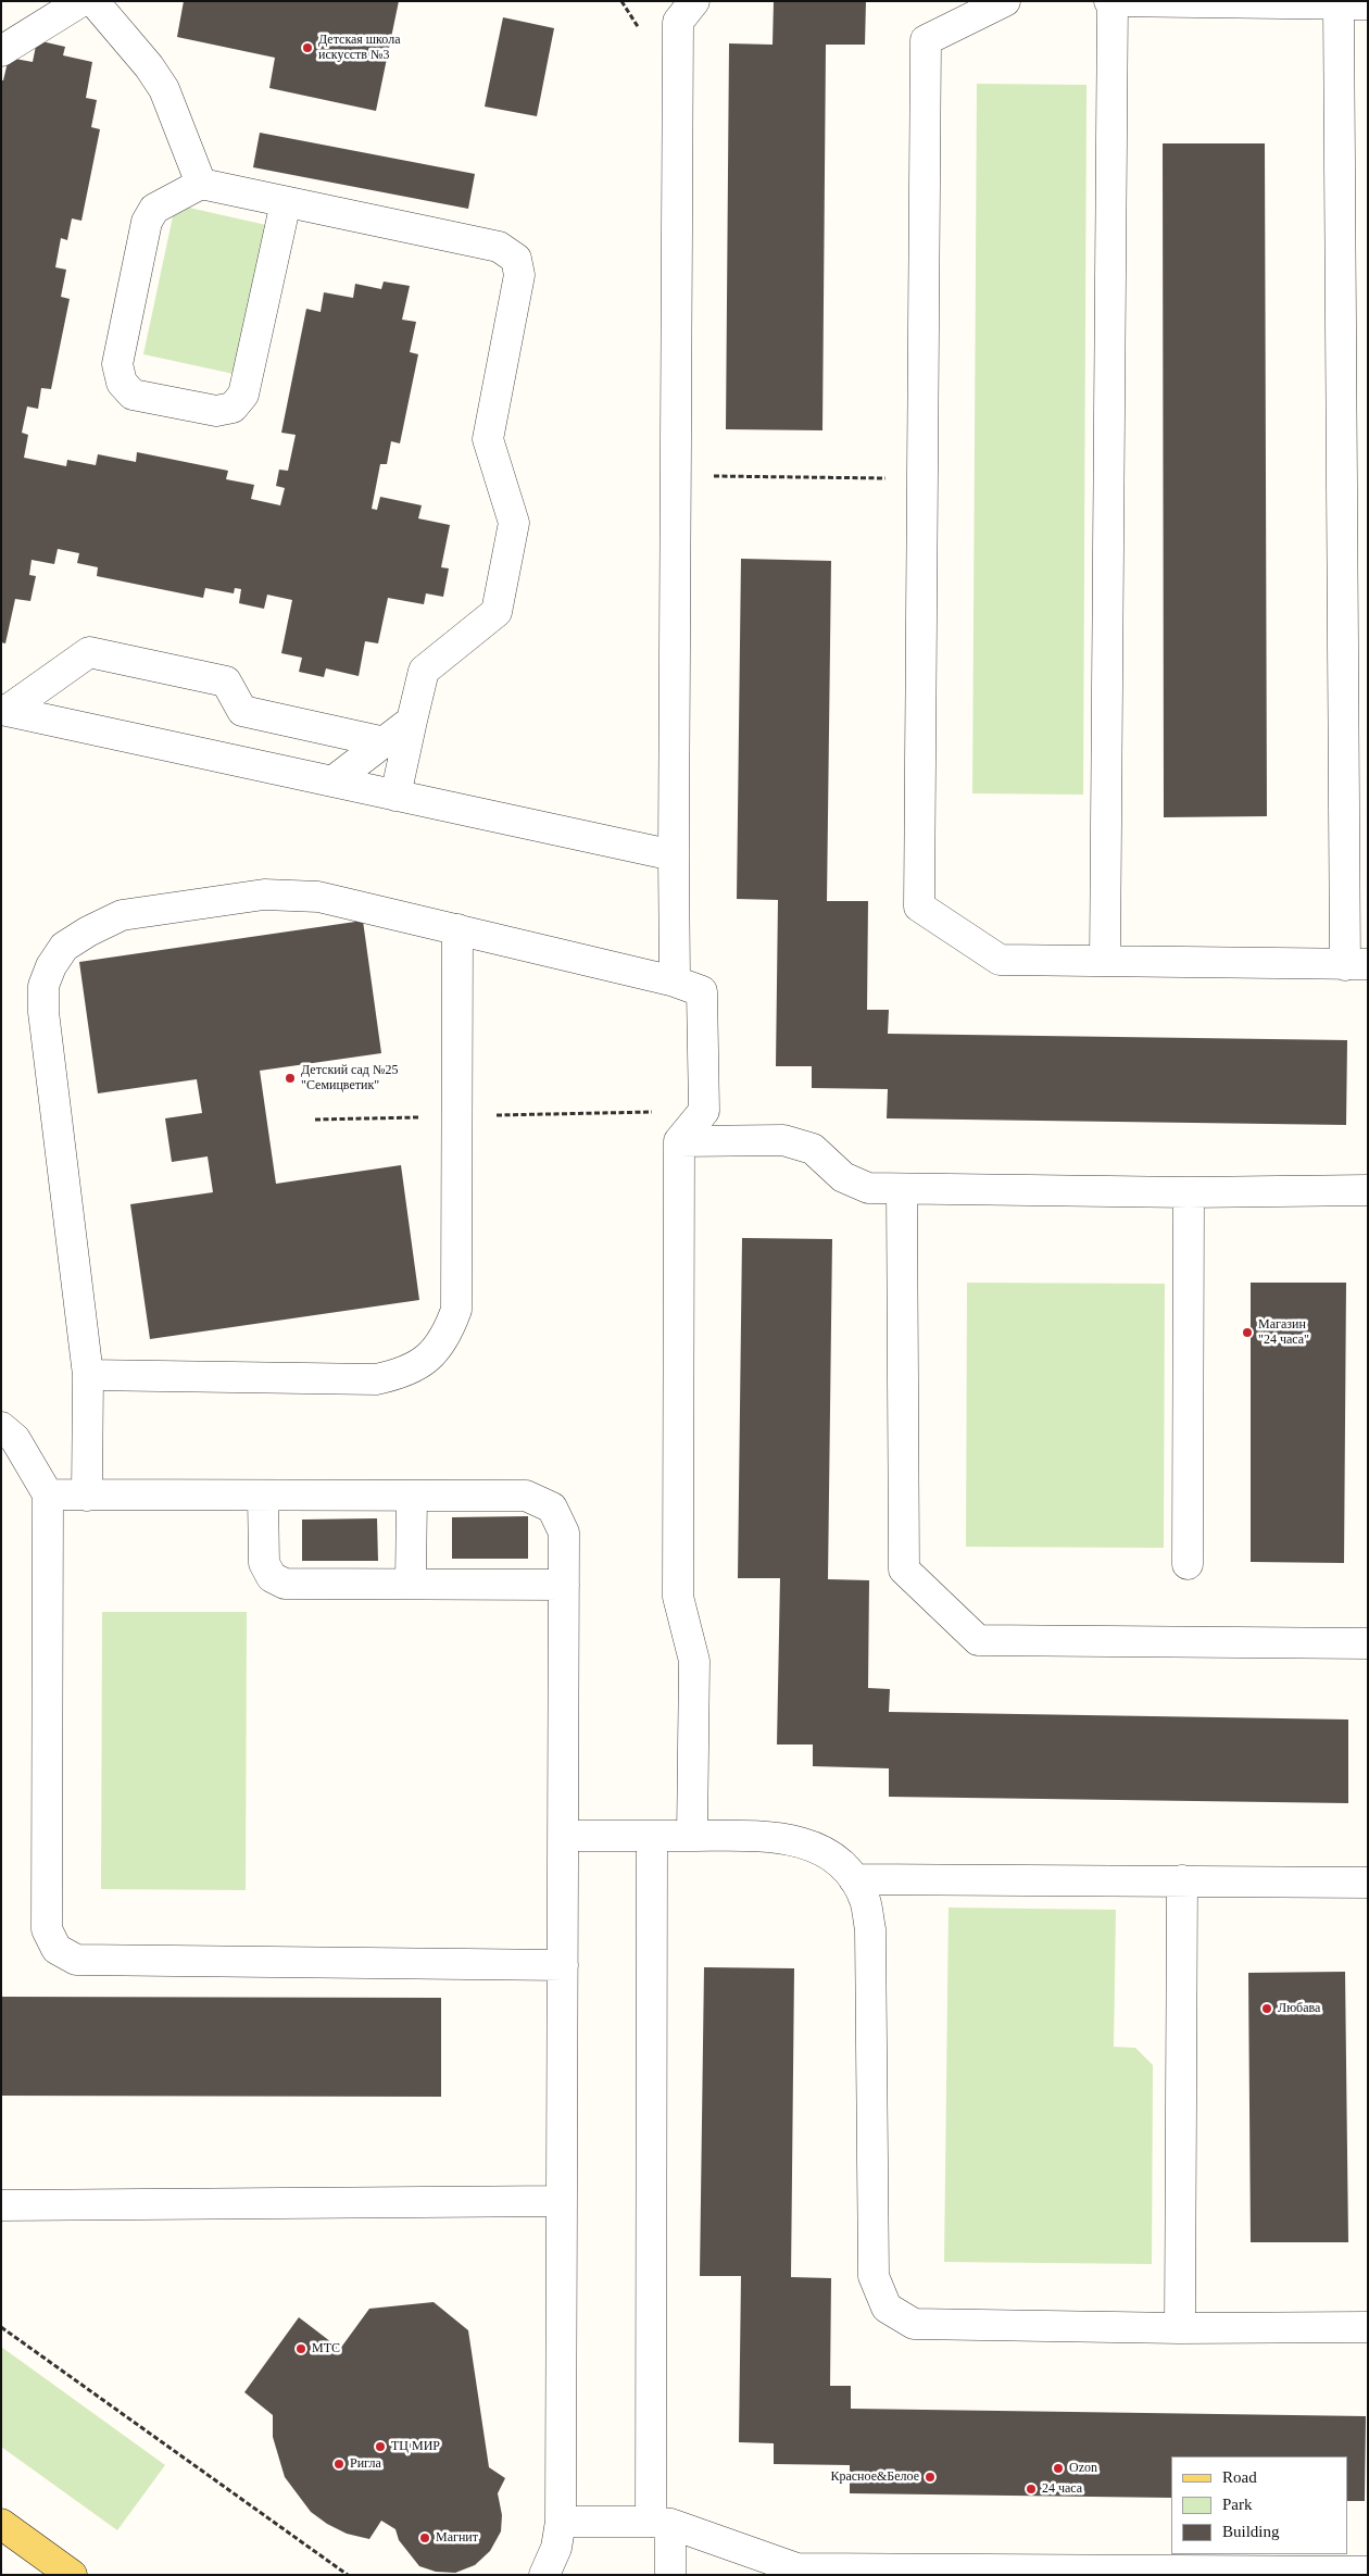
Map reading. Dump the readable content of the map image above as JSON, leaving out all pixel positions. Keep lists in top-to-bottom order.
{
  "places": [
    "Детская школа искусств №3",
    "Детский сад №25 \"Семицветик\"",
    "Магазин \"24 часа\"",
    "Любава",
    "МТС",
    "ТЦ МИР",
    "Ригла",
    "Ozon",
    "Красное&Белое",
    "24 часа",
    "Магнит"
  ],
  "legend": ["Road", "Park", "Building"]
}
